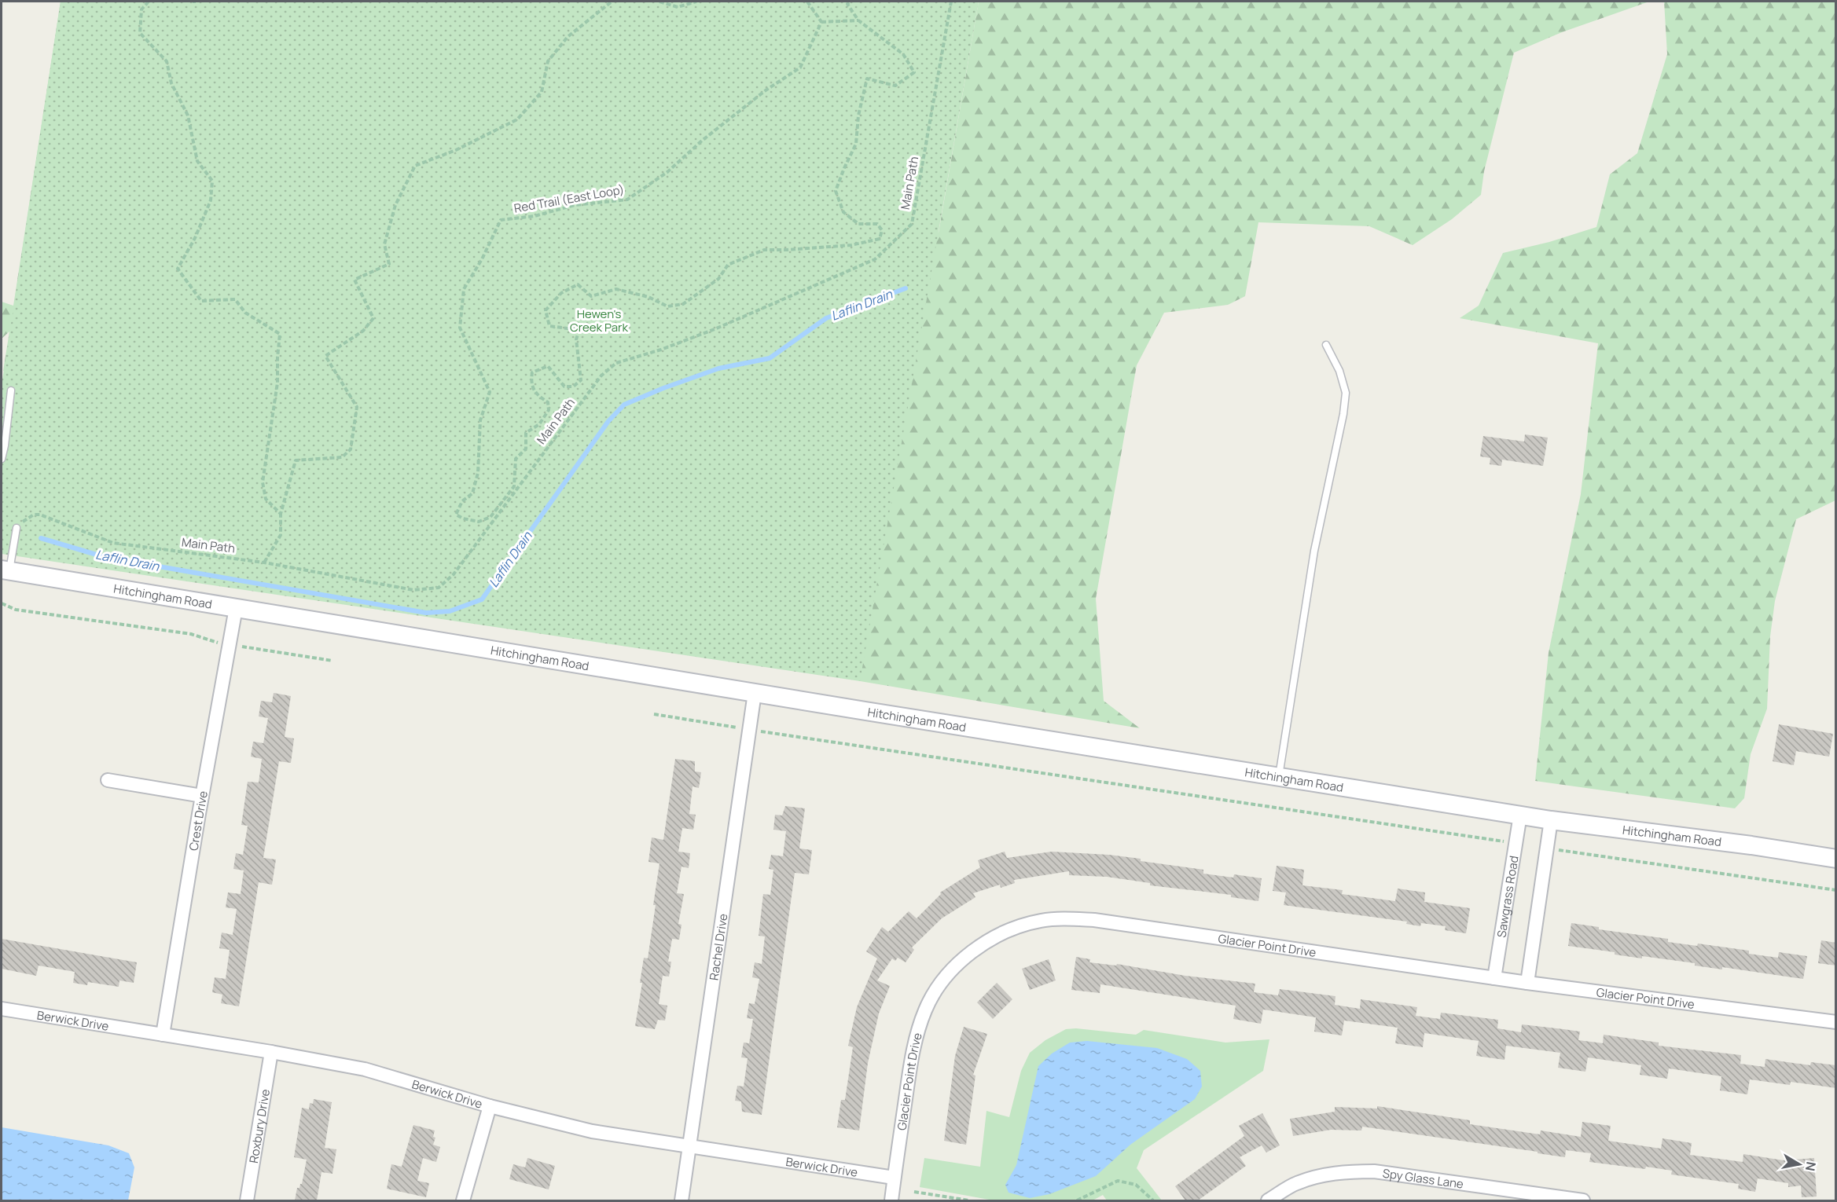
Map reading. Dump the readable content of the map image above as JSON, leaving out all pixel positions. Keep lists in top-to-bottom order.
{
  "streets": {
    "street": [
      "Hitchingham Road",
      "Crest Drive",
      "Sawgrass Road",
      "Glacier Point Drive",
      "Rachel Drive",
      "Berwick Drive",
      "Roxbury Drive",
      "Spy Glass Lane"
    ],
    "path": ["Main Path", "Red Trail (East Loop)"]
  },
  "crossings": [
    ["Hitchingham Road", "Crest Drive"],
    ["Hitchingham Road", "Sawgrass Road"],
    ["Hitchingham Road", "Rachel Drive"],
    ["Crest Drive", "Berwick Drive"],
    ["Sawgrass Road", "Glacier Point Drive"],
    ["Glacier Point Drive", "Berwick Drive"],
    ["Rachel Drive", "Berwick Drive"],
    ["Berwick Drive", "Roxbury Drive"]
  ],
  "water": ["Laflin Drain"],
  "parks": ["Hewen's Creek Park"],
  "north": "right"
}
